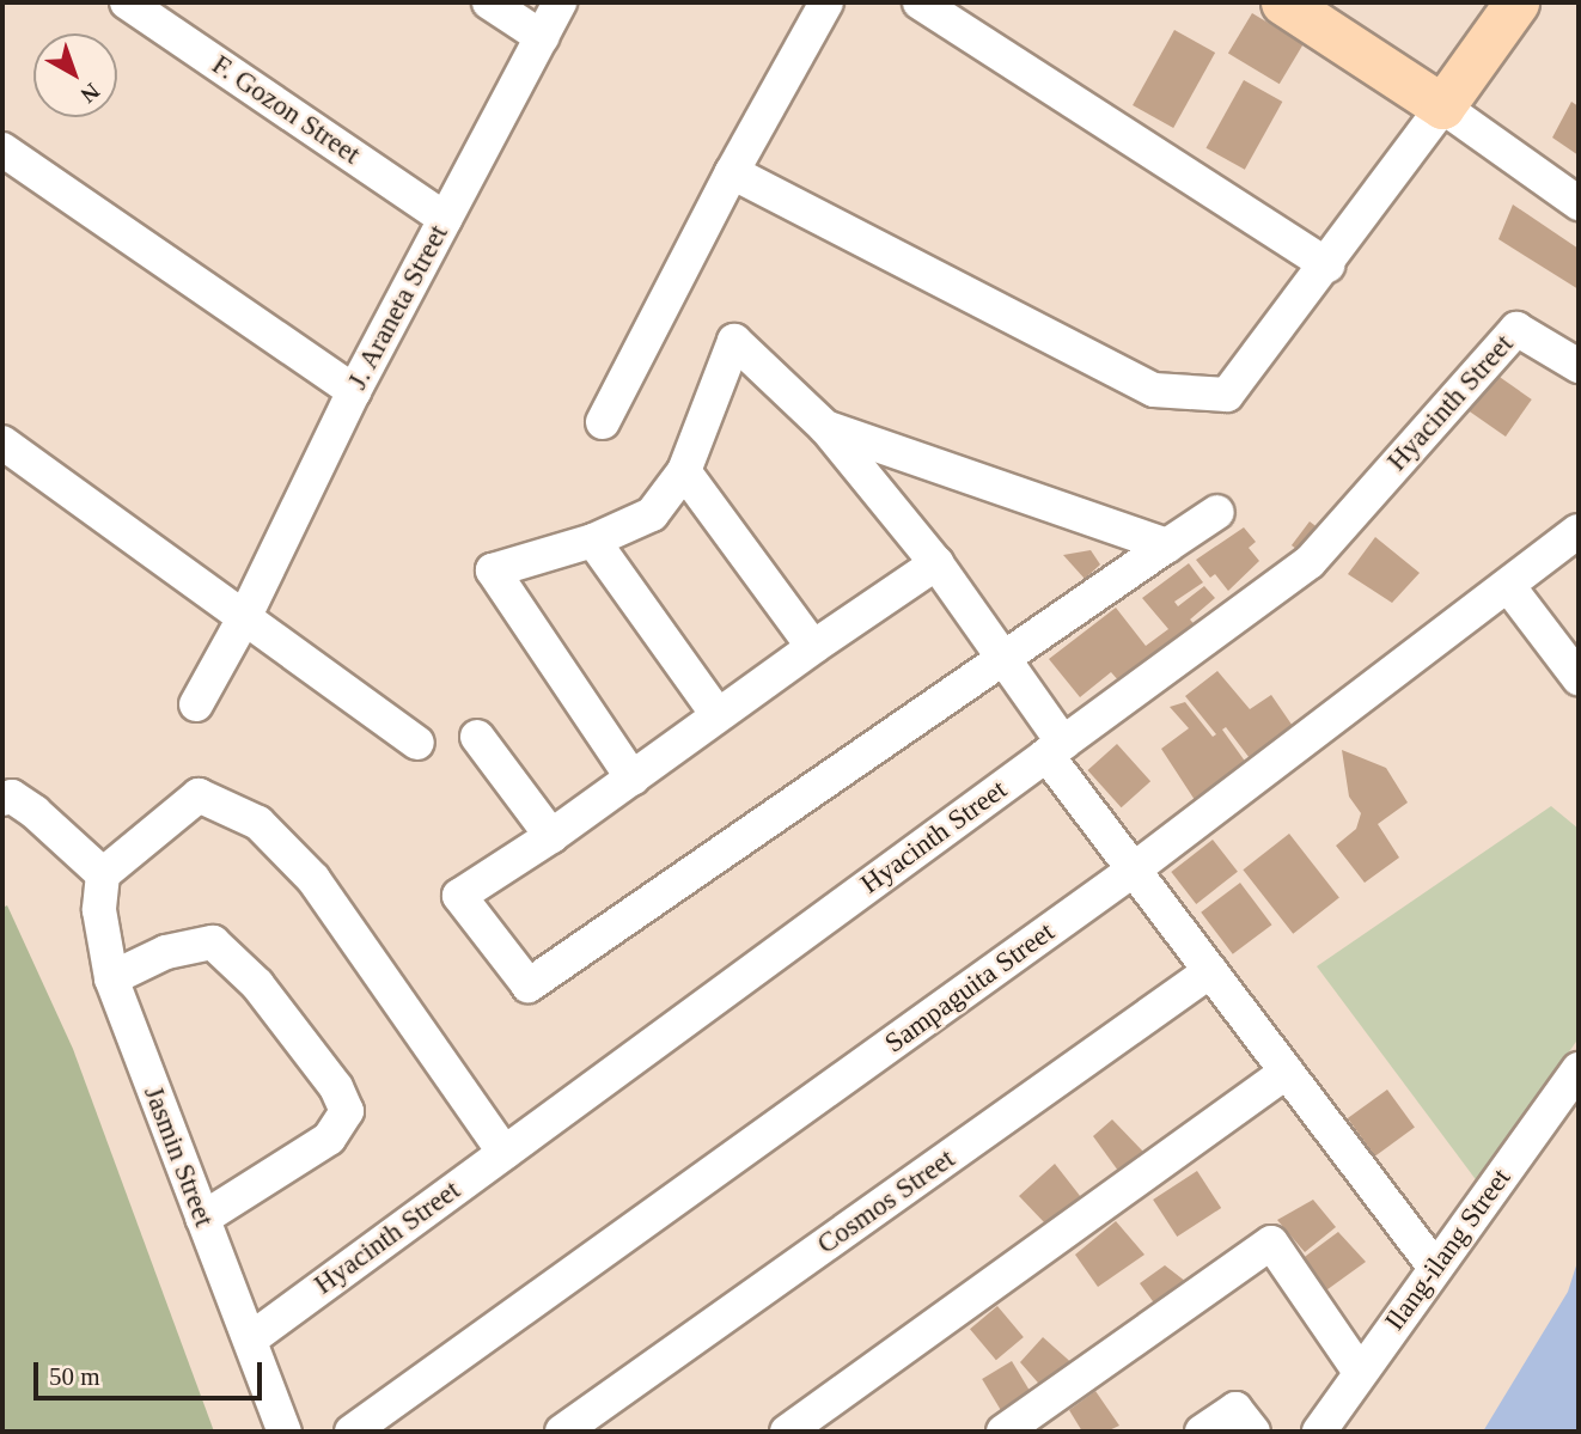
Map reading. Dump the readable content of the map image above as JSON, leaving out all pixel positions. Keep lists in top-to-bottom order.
{
  "streets": {
    "street": [
      "F. Gozon Street",
      "J. Araneta Street",
      "Hyacinth Street",
      "Sampaguita Street",
      "Jasmin Street",
      "Cosmos Street",
      "Ilang-ilang Street"
    ]
  },
  "crossings": [
    ["F. Gozon Street", "J. Araneta Street"],
    ["Hyacinth Street", "Jasmin Street"]
  ],
  "scale_bar": "50 m",
  "north": "bottom right"
}
